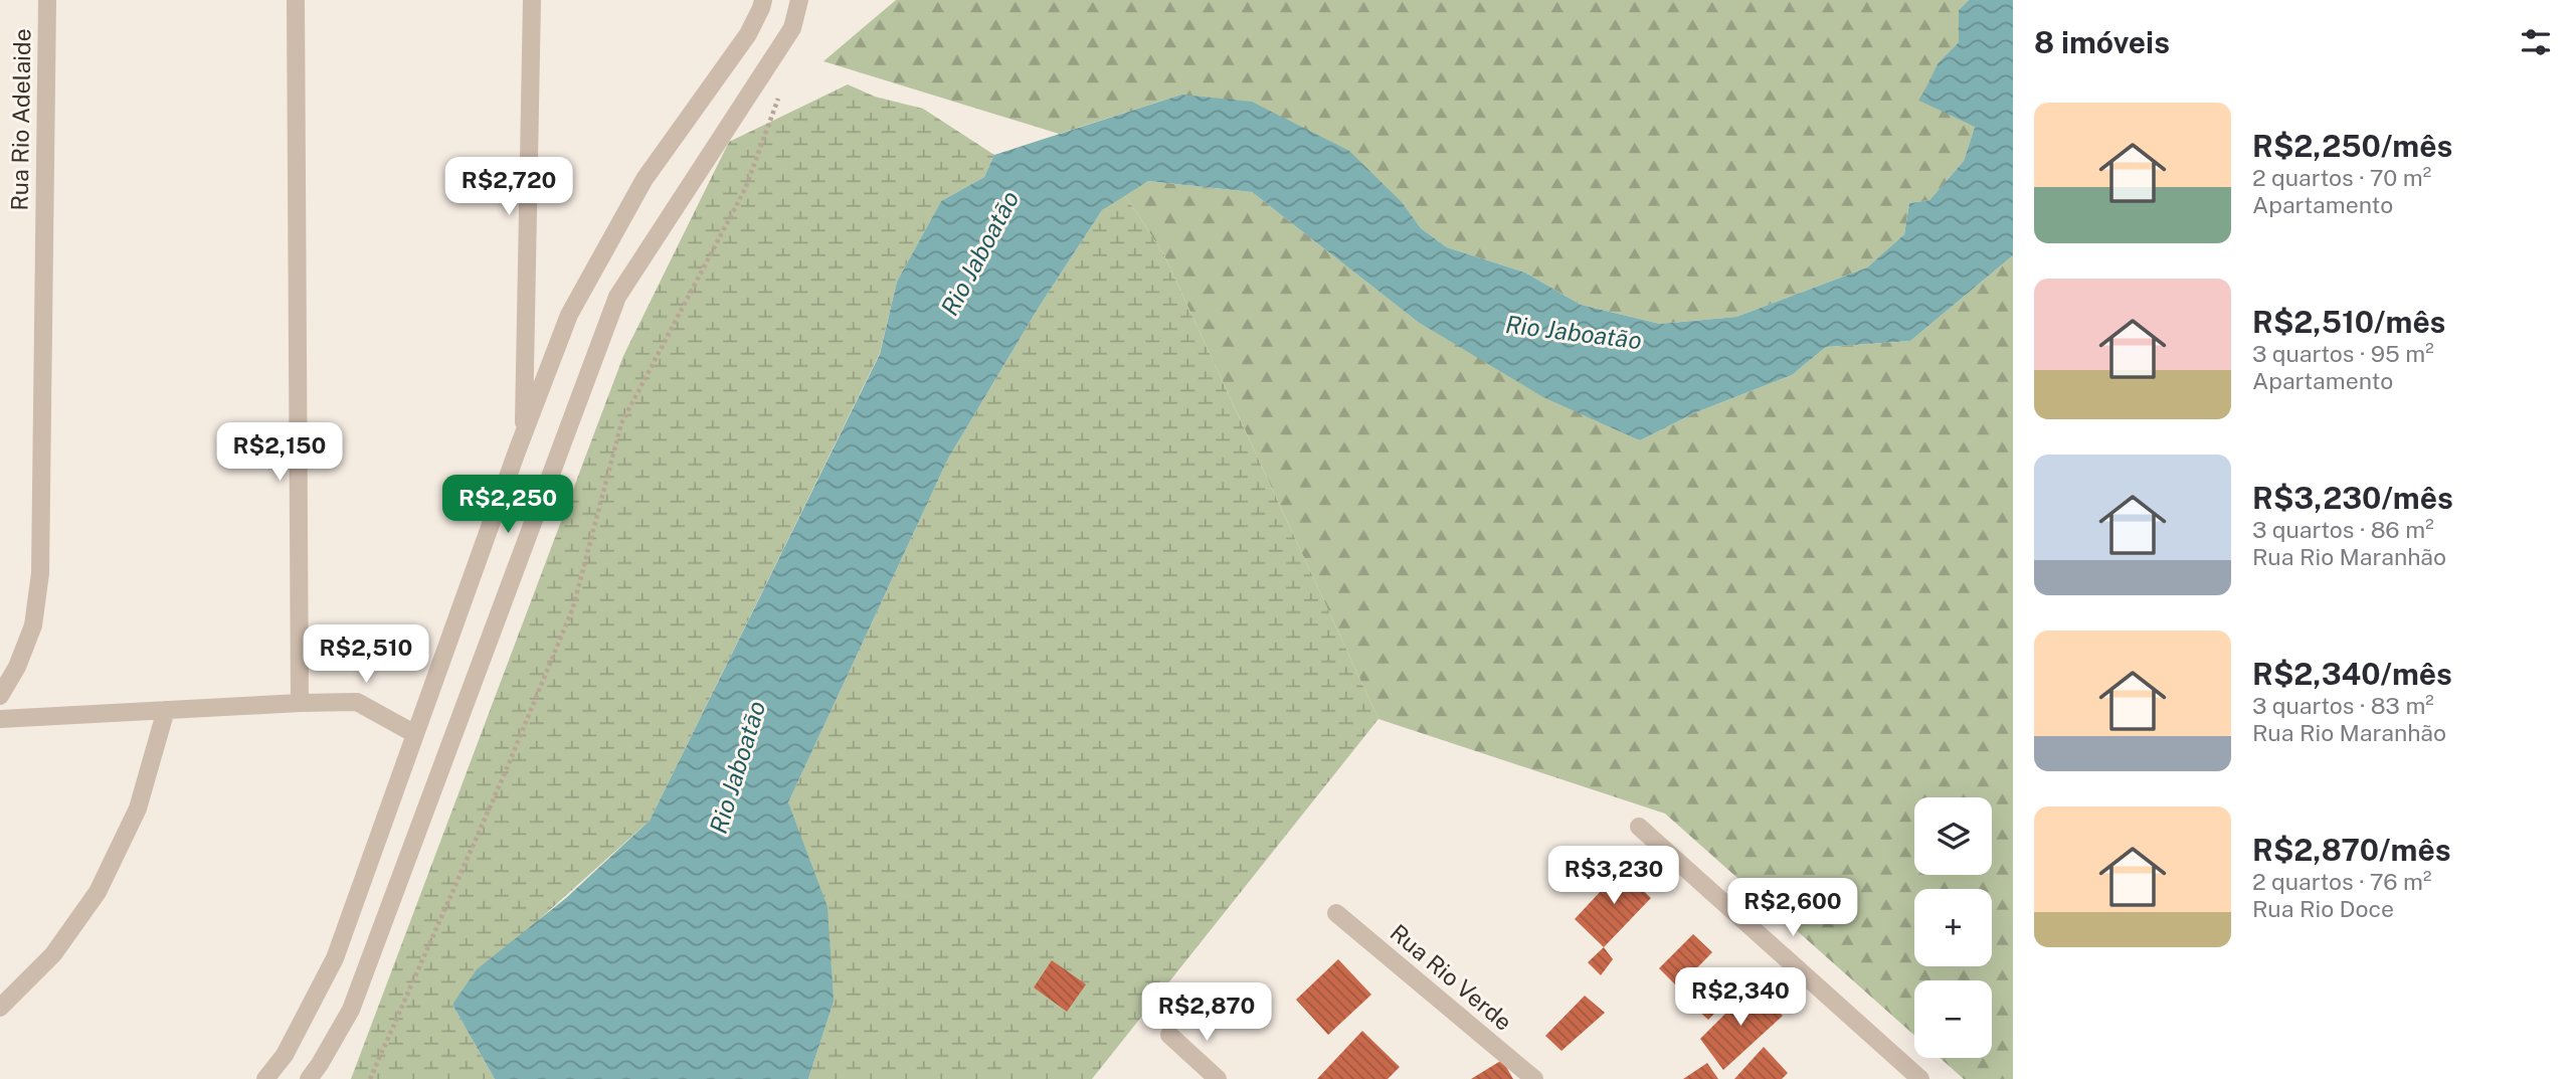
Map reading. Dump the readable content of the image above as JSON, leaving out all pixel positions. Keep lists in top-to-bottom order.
{
  "streets": {
    "street": ["Rua Rio Adelaide", "Rua Rio Verde"]
  },
  "water": ["Rio Jaboatão"],
  "page": {
    "heading": "8 imóveis",
    "list": [
      {
        "name": "R$2,250/mês",
        "note": "2 quartos · 70 m² · Apartamento"
      },
      {
        "name": "R$2,510/mês",
        "note": "3 quartos · 95 m² · Apartamento"
      },
      {
        "name": "R$3,230/mês",
        "note": "3 quartos · 86 m² · Rua Rio Maranhão"
      },
      {
        "name": "R$2,340/mês",
        "note": "3 quartos · 83 m² · Rua Rio Maranhão"
      },
      {
        "name": "R$2,870/mês",
        "note": "2 quartos · 76 m² · Rua Rio Doce"
      }
    ],
    "price": [
      "R$2,720",
      "R$2,150",
      "R$2,250",
      "R$2,510",
      "R$3,230",
      "R$2,600",
      "R$2,340",
      "R$2,870"
    ],
    "map_buttons": ["+", "−"]
  }
}
